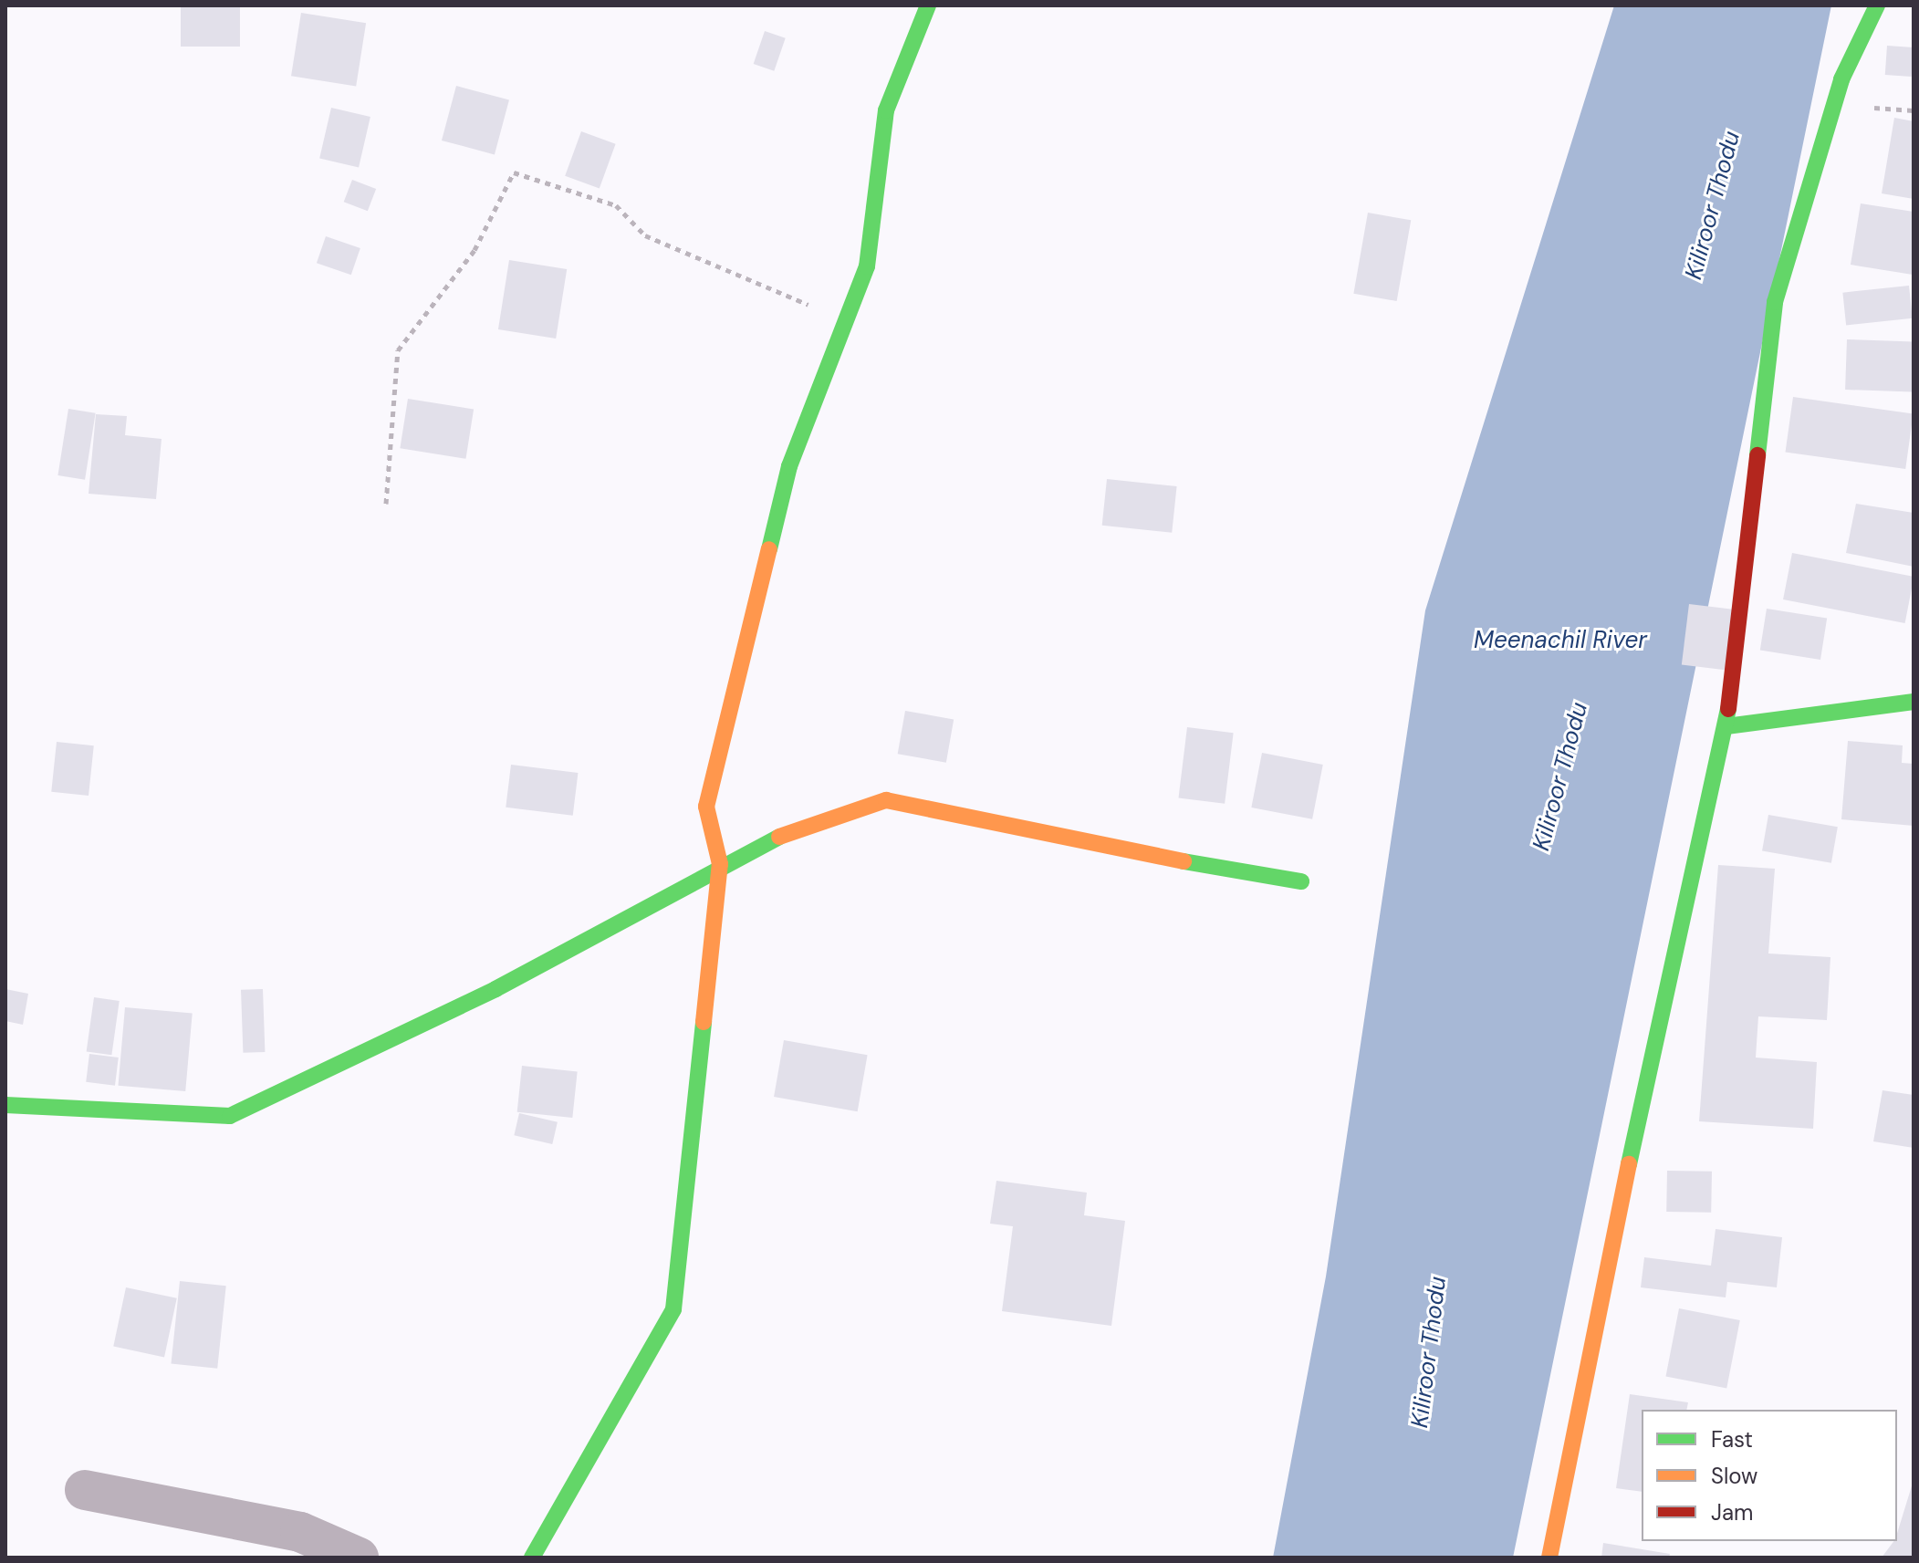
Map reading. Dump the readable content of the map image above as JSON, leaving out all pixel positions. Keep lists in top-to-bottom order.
{
  "water": ["Kiliroor Thodu", "Meenachil River"],
  "legend": ["Fast", "Slow", "Jam"]
}
